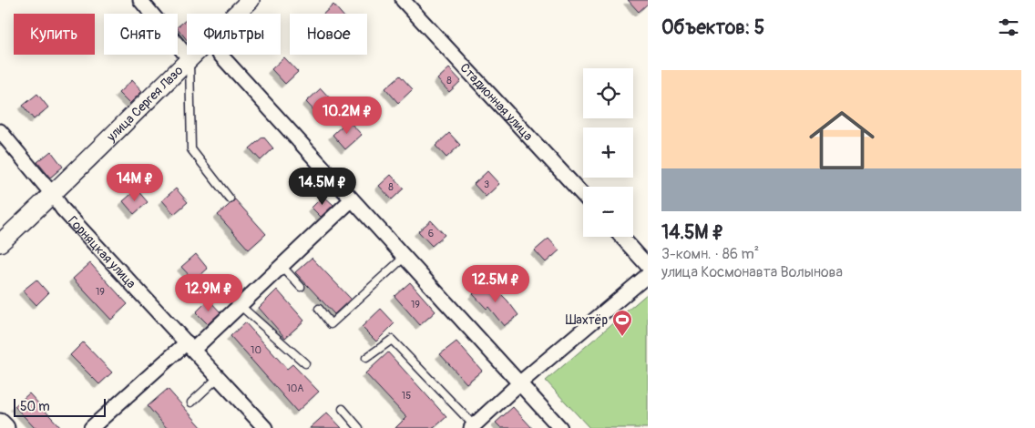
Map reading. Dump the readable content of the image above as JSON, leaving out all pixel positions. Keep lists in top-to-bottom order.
{
  "streets": {
    "street": ["Стадионная улица", "улица Сергея Лазо", "Горняцкая улица"]
  },
  "crossings": [
    ["улица Сергея Лазо", "Горняцкая улица"]
  ],
  "places": {
    "sports": ["Шахтёр"]
  },
  "house_numbers": [
    "8",
    "3",
    "8",
    "6",
    "19",
    "19",
    "10",
    "10А",
    "15"
  ],
  "scale_bar": "50 m",
  "page": {
    "heading": "Объектов: 5",
    "chip": [
      "Купить",
      "Снять",
      "Фильтры",
      "Новое"
    ],
    "list": [
      {
        "name": "14.5M ₽",
        "note": "3-комн. · 86 m² · улица Космонавта Волынова"
      }
    ],
    "map_buttons": ["+", "−"],
    "price": [
      "10.2M ₽",
      "14M ₽",
      "14.5M ₽",
      "12.5M ₽",
      "12.9M ₽"
    ],
    "scale": "50 m"
  }
}
